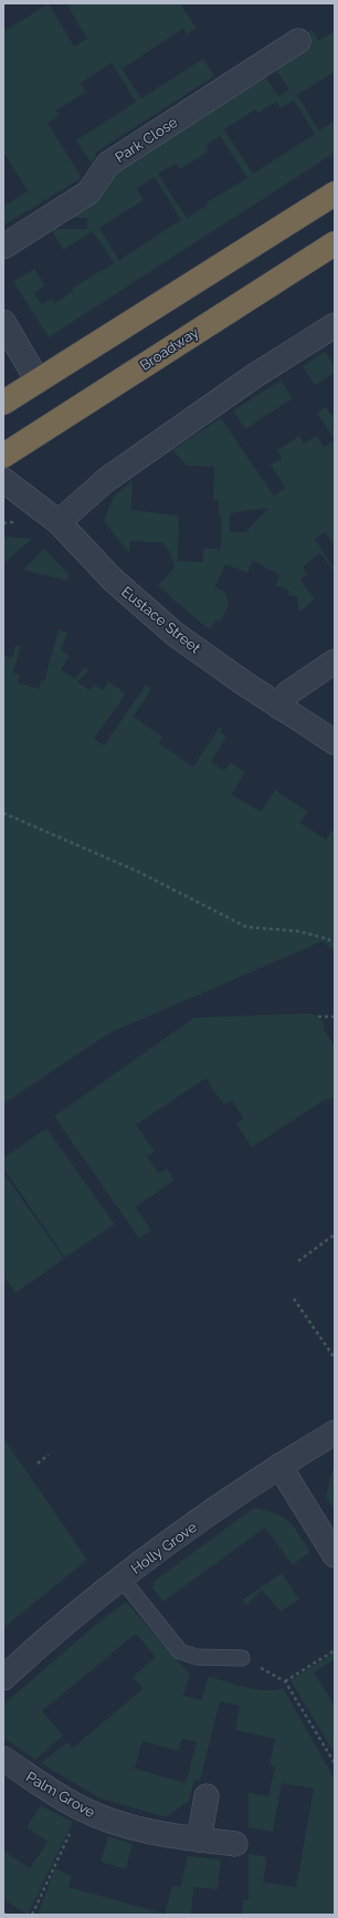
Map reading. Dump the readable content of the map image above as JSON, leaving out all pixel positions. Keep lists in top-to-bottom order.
{
  "streets": {
    "highway": ["Broadway"],
    "street": [
      "Park Close",
      "Eustace Street",
      "Holly Grove",
      "Palm Grove"
    ]
  }
}
